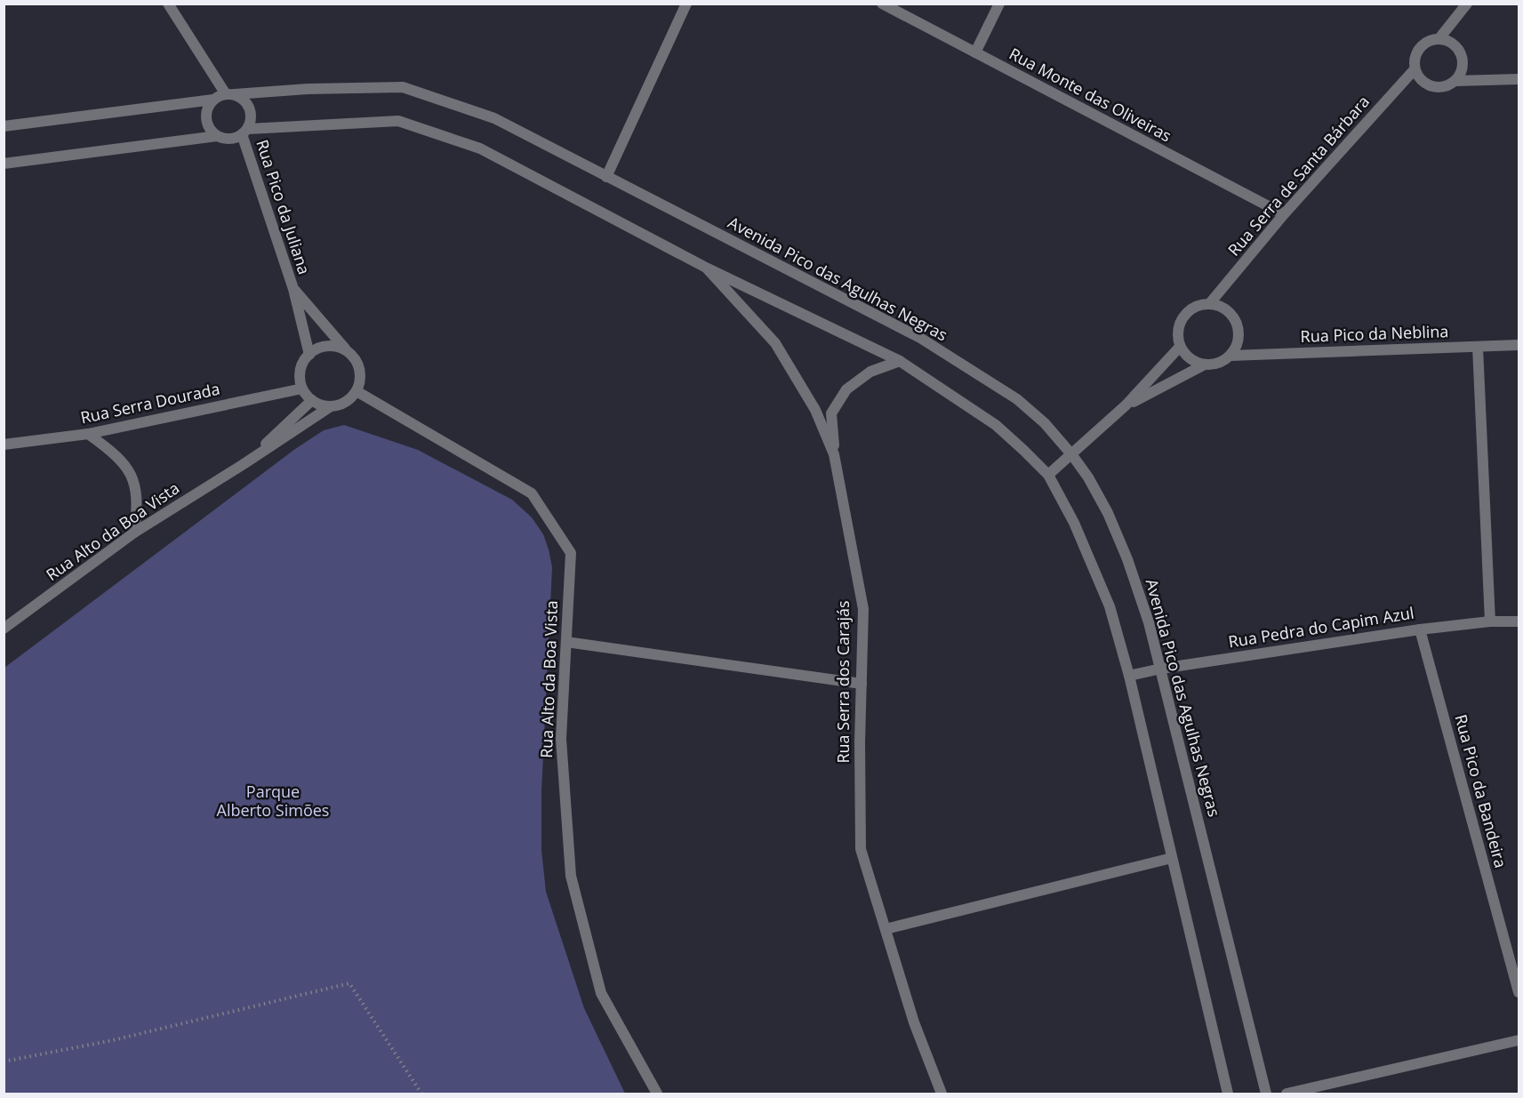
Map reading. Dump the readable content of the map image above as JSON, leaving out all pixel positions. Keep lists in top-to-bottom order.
{
  "streets": {
    "street": [
      "Rua Monte das Oliveiras",
      "Rua Serra de Santa Bárbara",
      "Rua Pico da Juliana",
      "Avenida Pico das Agulhas Negras",
      "Rua Pico da Neblina",
      "Rua Serra Dourada",
      "Rua Alto da Boa Vista",
      "Rua Pedra do Capim Azul",
      "Rua Serra dos Carajás",
      "Rua Pico da Bandeira"
    ]
  },
  "crossings": [
    ["Rua Monte das Oliveiras", "Rua Serra de Santa Bárbara"],
    ["Rua Serra de Santa Bárbara", "Rua Pico da Neblina"],
    ["Rua Pico da Juliana", "Avenida Pico das Agulhas Negras"],
    ["Rua Pico da Juliana", "Rua Serra Dourada"],
    ["Rua Pico da Juliana", "Rua Alto da Boa Vista"],
    ["Avenida Pico das Agulhas Negras", "Rua Pedra do Capim Azul"],
    ["Rua Serra Dourada", "Rua Alto da Boa Vista"],
    ["Rua Pedra do Capim Azul", "Rua Pico da Bandeira"]
  ],
  "parks": ["Parque Alberto Simões"]
}
